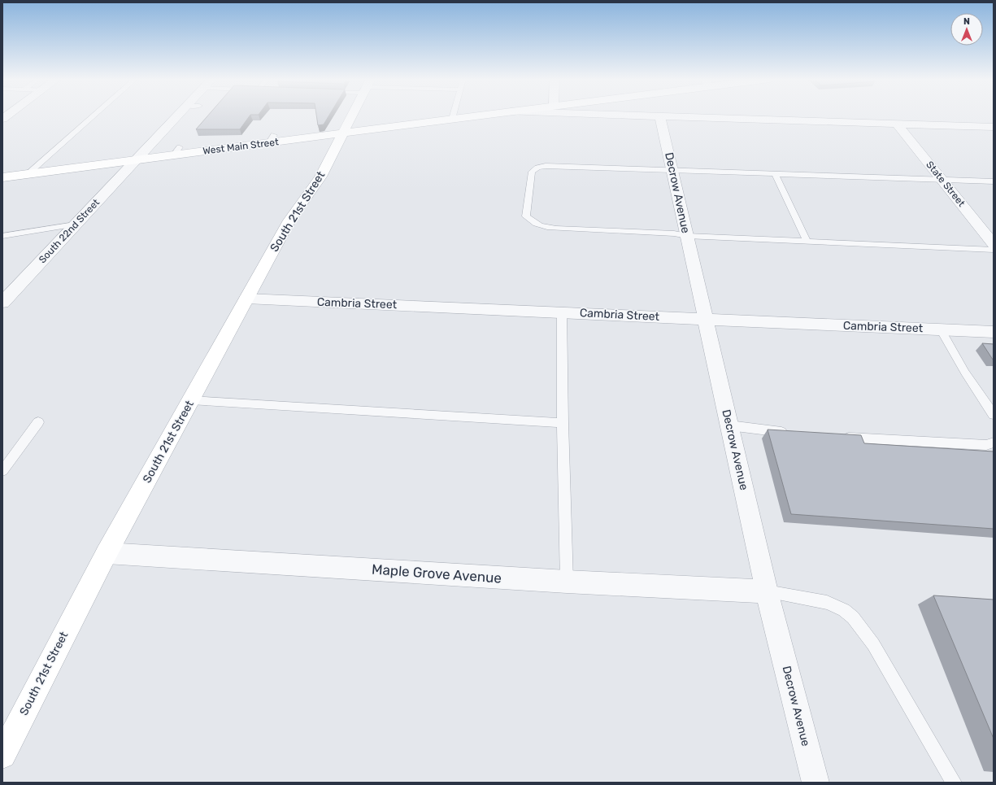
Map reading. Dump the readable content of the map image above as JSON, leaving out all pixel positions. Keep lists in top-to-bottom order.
{
  "streets": {
    "main road": ["West Main Street", "South 21st Street"],
    "street": [
      "State Street",
      "Decrow Avenue",
      "South 22nd Street",
      "Cambria Street",
      "Maple Grove Avenue"
    ]
  },
  "crossings": [
    ["West Main Street", "South 21st Street"],
    ["West Main Street", "South 22nd Street"],
    ["Decrow Avenue", "Cambria Street"],
    ["Decrow Avenue", "Maple Grove Avenue"],
    ["South 21st Street", "Cambria Street"],
    ["South 21st Street", "Maple Grove Avenue"]
  ],
  "north": "top"
}
